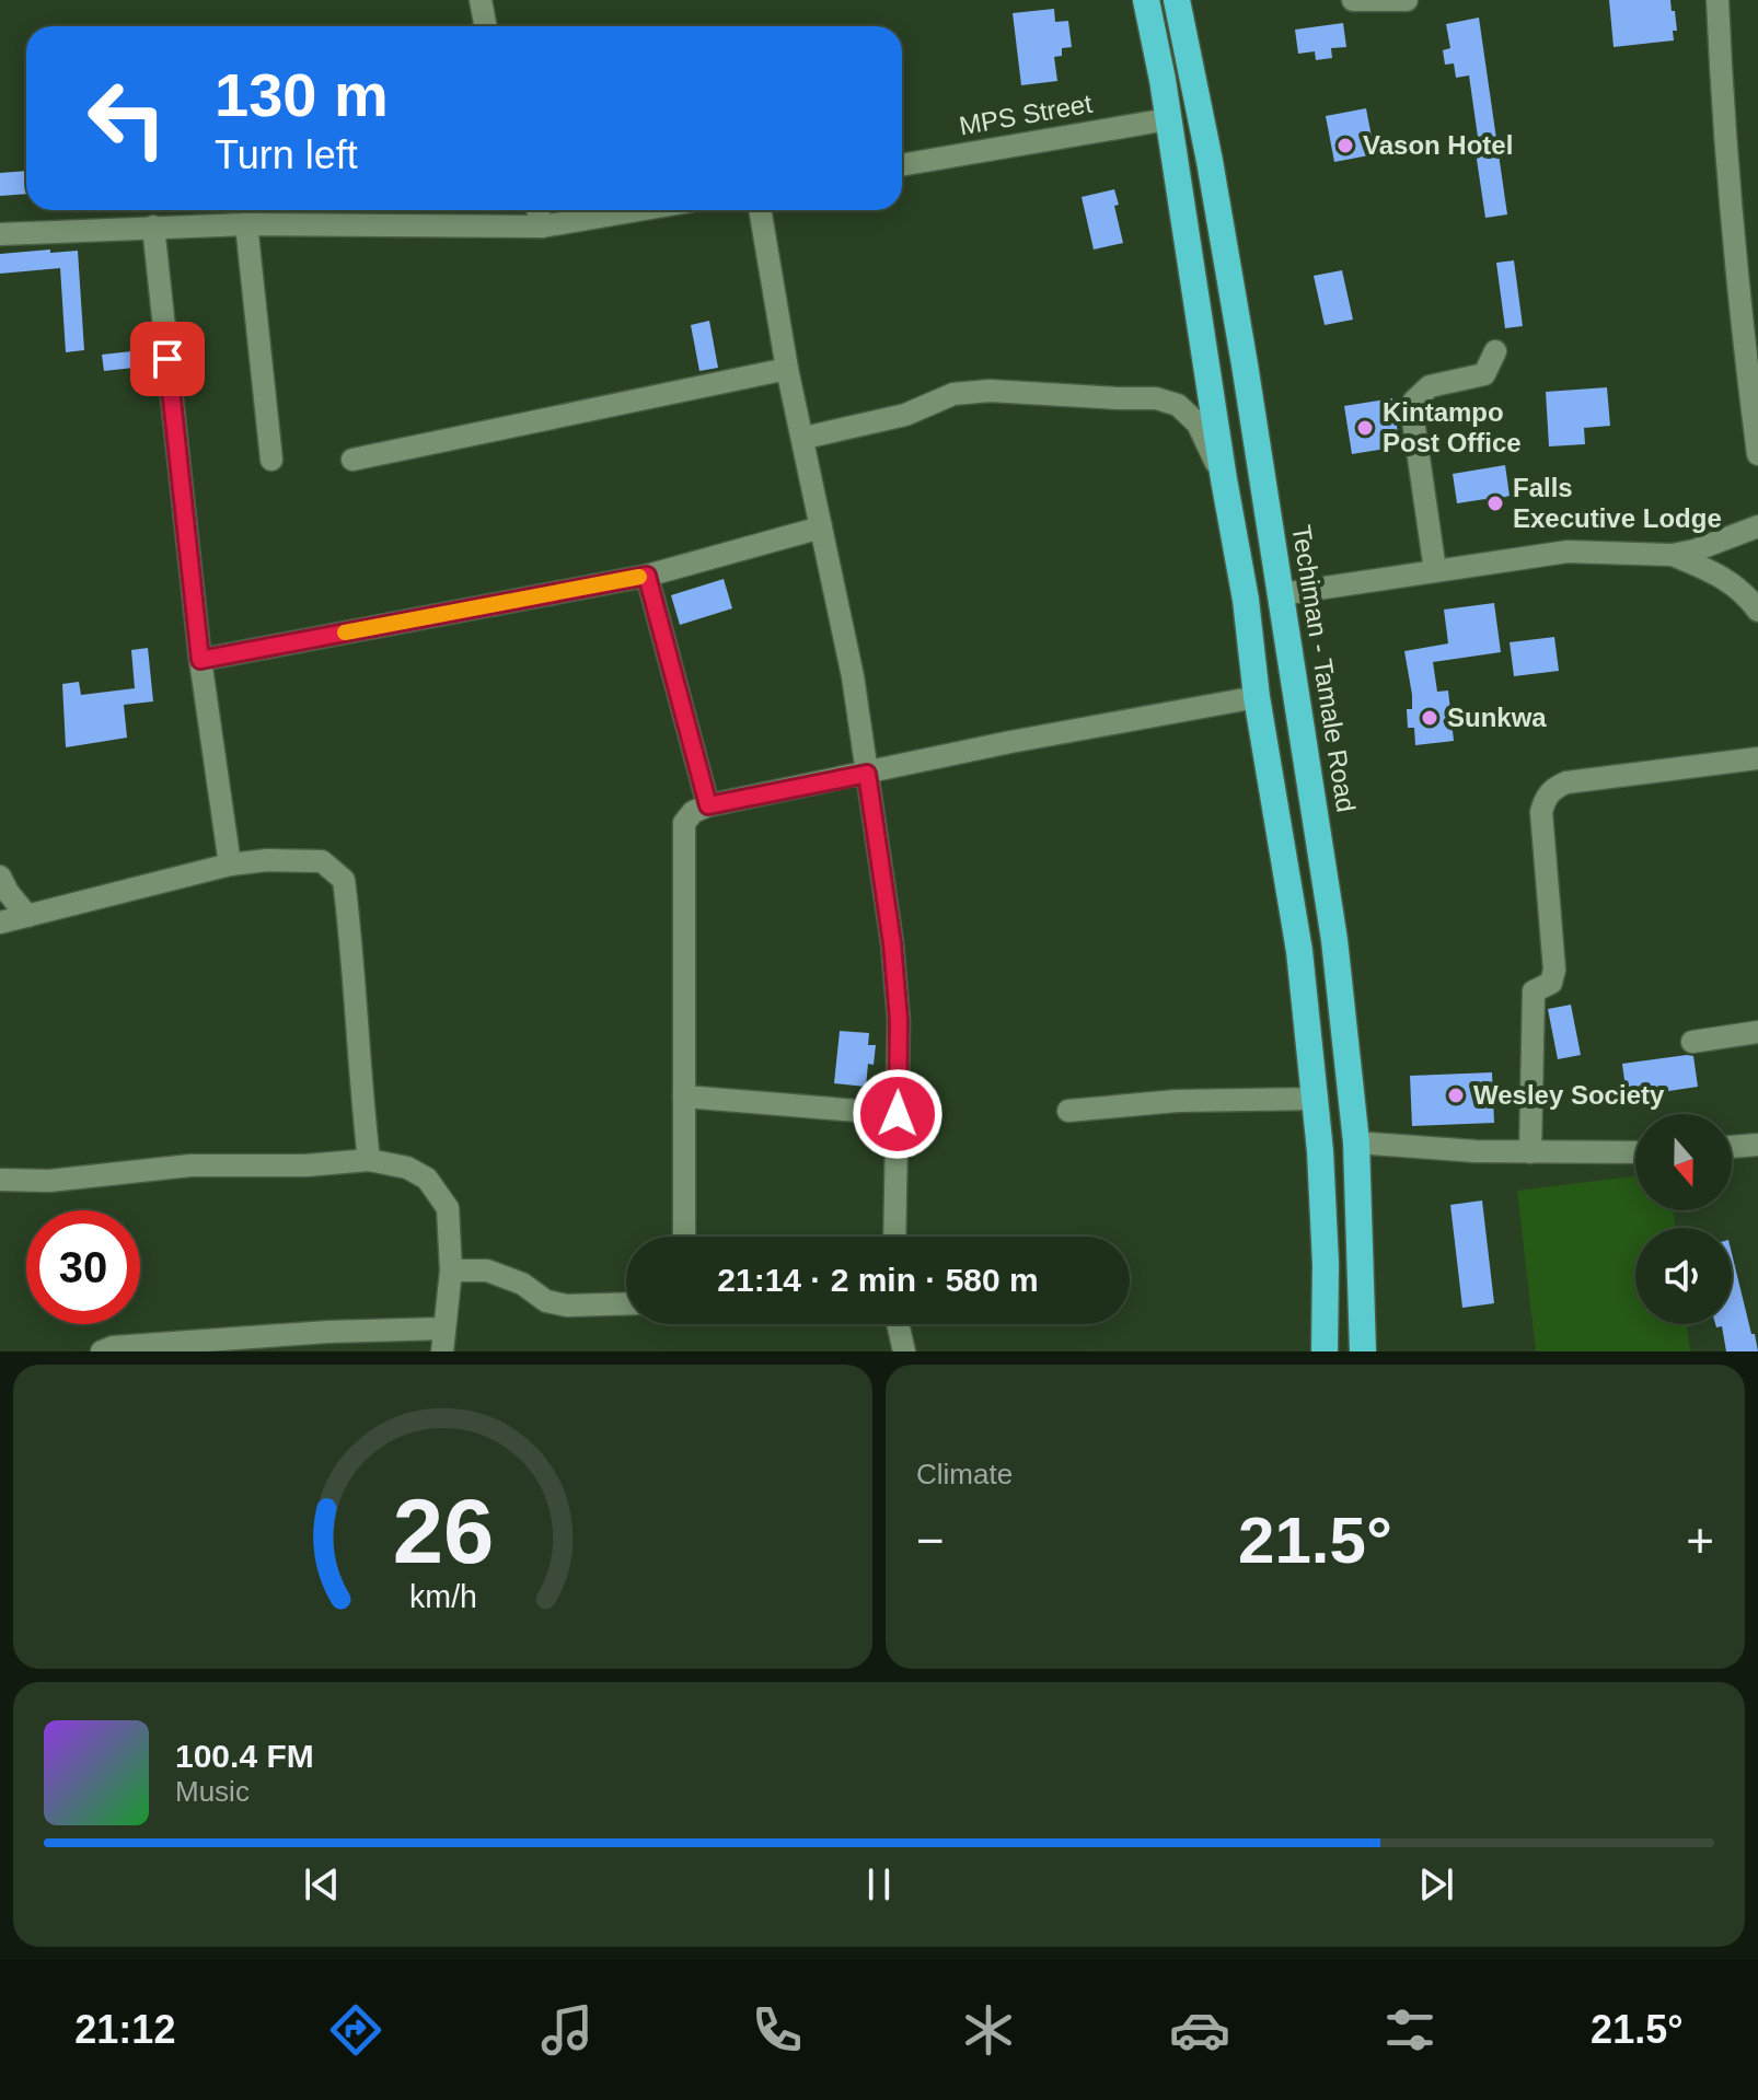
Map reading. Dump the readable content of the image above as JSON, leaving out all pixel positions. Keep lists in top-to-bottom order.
{
  "streets": {
    "highway": ["Techiman - Tamale Road"],
    "street": ["MPS Street"]
  },
  "places": [
    "Vason Hotel",
    "Kintampo Post Office",
    "Falls Executive Lodge",
    "Sunkwa",
    "Wesley Society"
  ],
  "north": "bottom",
  "page": {
    "turn": ["130 m", "Turn left"],
    "limit": "30",
    "trip": "21:14 · 2 min · 580 m",
    "tile": "Climate",
    "heat": ["−", "21.5°", "+"],
    "song": ["100.4 FM", "Music"],
    "tabs": ["21:12", "21.5°"],
    "gauge": ["26", "km/h"]
  }
}
